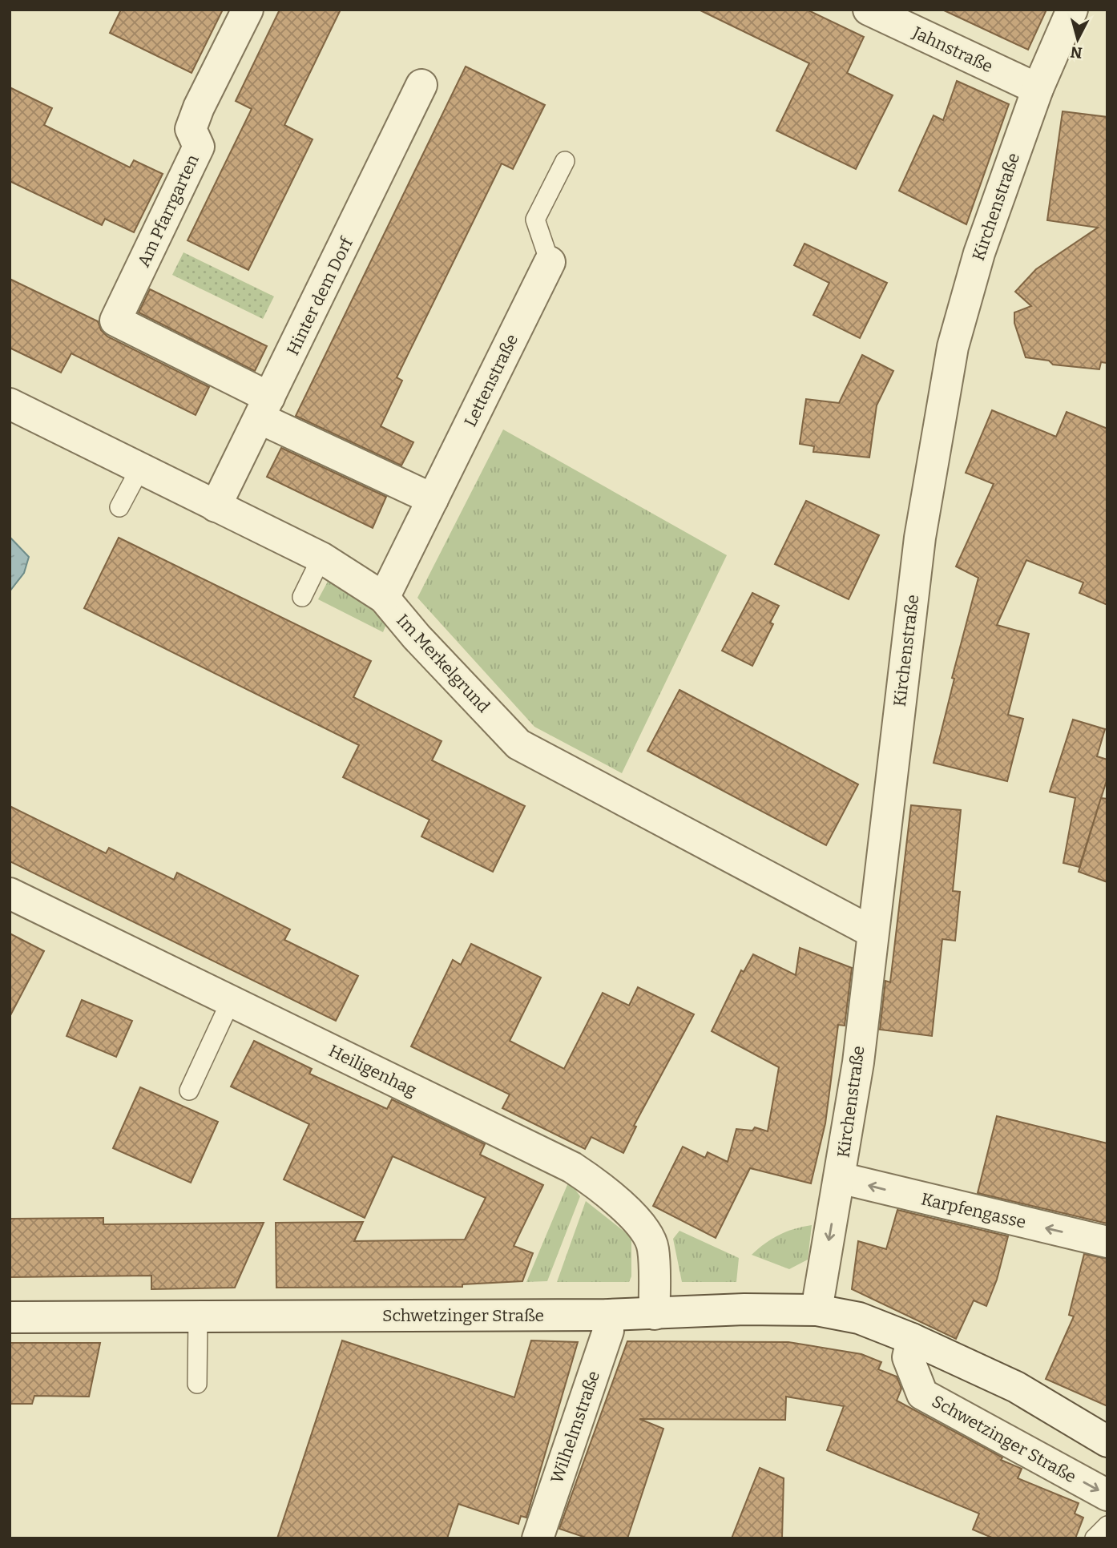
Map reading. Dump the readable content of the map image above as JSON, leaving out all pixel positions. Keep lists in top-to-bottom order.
{
  "streets": {
    "street": [
      "Jahnstraße",
      "Kirchenstraße",
      "Am Pfarrgarten",
      "Hinter dem Dorf",
      "Lettenstraße",
      "Im Merkelgrund",
      "Heiligenhag",
      "Karpfengasse",
      "Schwetzinger Straße",
      "Wilhelmstraße"
    ]
  },
  "crossings": [
    ["Jahnstraße", "Kirchenstraße"],
    ["Kirchenstraße", "Im Merkelgrund"],
    ["Kirchenstraße", "Karpfengasse"],
    ["Kirchenstraße", "Schwetzinger Straße"],
    ["Am Pfarrgarten", "Hinter dem Dorf"],
    ["Hinter dem Dorf", "Im Merkelgrund"],
    ["Lettenstraße", "Im Merkelgrund"],
    ["Heiligenhag", "Schwetzinger Straße"],
    ["Schwetzinger Straße", "Wilhelmstraße"]
  ],
  "one_way": ["Karpfengasse"],
  "north": "bottom"
}
